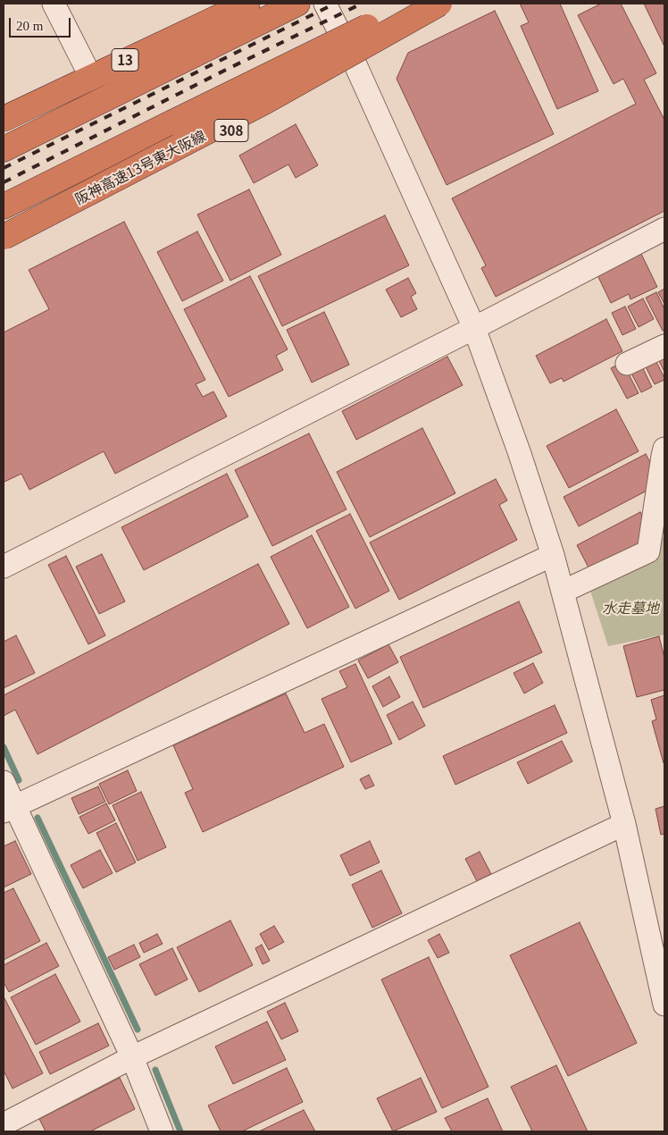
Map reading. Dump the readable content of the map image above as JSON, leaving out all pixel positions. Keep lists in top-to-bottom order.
{
  "streets": {
    "highway": ["13", "308", "阪神高速13号東大阪線"]
  },
  "parks": ["水走墓地"],
  "scale_bar": "20 m"
}
